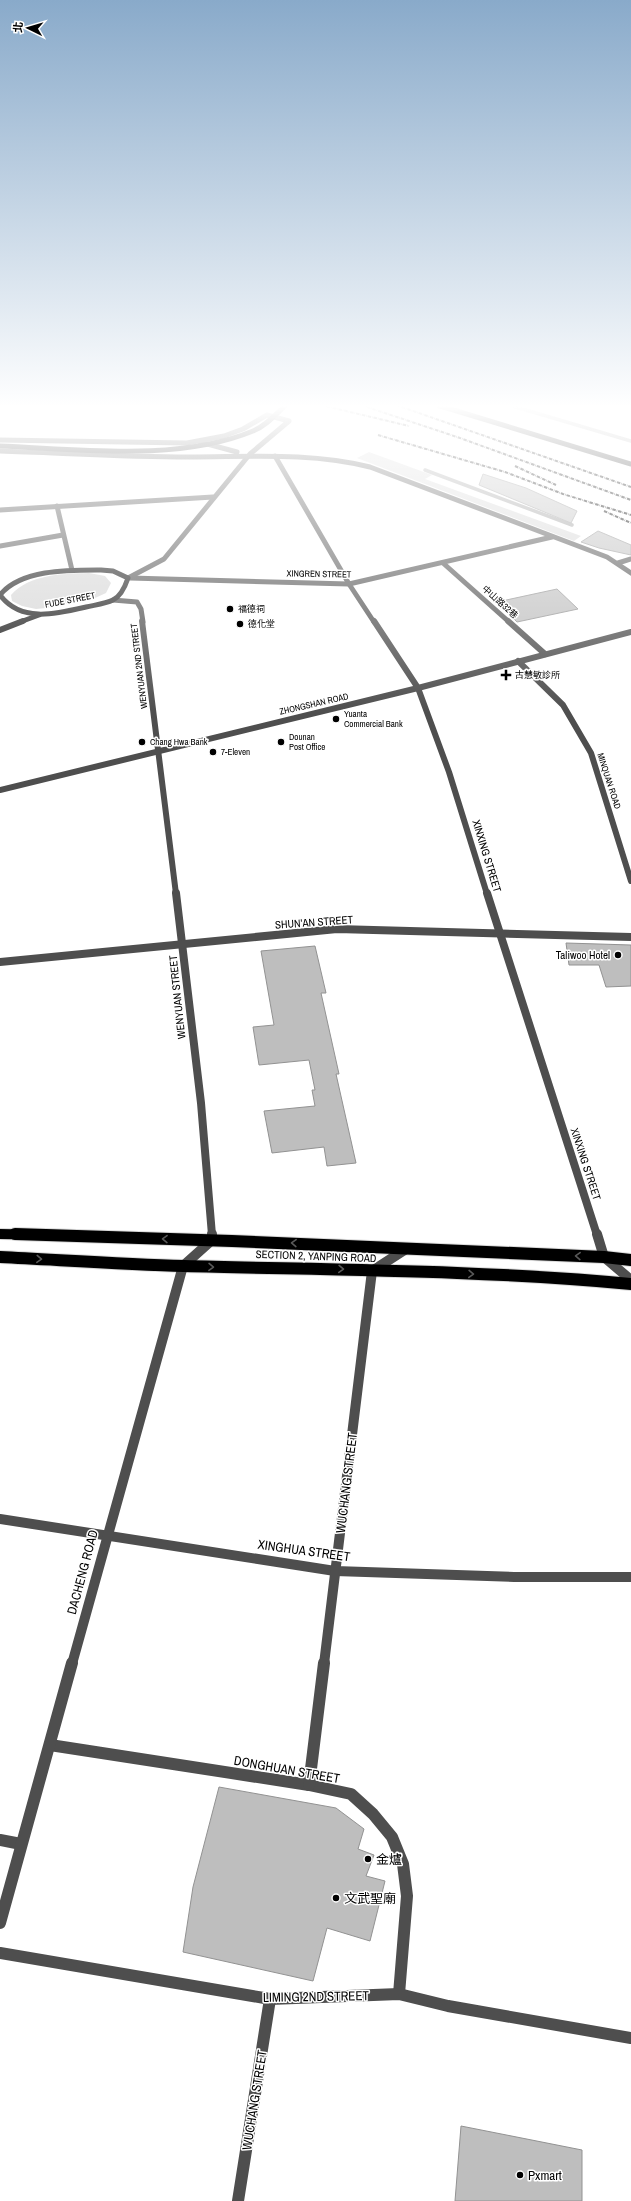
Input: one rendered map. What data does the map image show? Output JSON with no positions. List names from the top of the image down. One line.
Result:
{"streets":{"main road":["FUDE STREET","SECTION 2, YANPING ROAD"],"street":["XINGREN STREET","中山路32巷","WENYUAN 2ND STREET","ZHONGSHAN ROAD","MINQUAN ROAD","XINXING STREET","SHUN’AN STREET","WENYUAN STREET","WUCHANG STREET","XINGHUA STREET","DACHENG ROAD","DONGHUAN STREET","LIMING 2ND STREET"]},"crossings":[["XINGREN STREET","FUDE STREET"],["XINGREN STREET","中山路32巷"],["XINGREN STREET","XINXING STREET"],["FUDE STREET","WENYUAN 2ND STREET"],["中山路32巷","ZHONGSHAN ROAD"],["WENYUAN 2ND STREET","ZHONGSHAN ROAD"],["WENYUAN 2ND STREET","WENYUAN STREET"],["ZHONGSHAN ROAD","MINQUAN ROAD"],["ZHONGSHAN ROAD","XINXING STREET"],["ZHONGSHAN ROAD","WENYUAN STREET"],["XINXING STREET","SHUN’AN STREET"],["XINXING STREET","SECTION 2, YANPING ROAD"],["SHUN’AN STREET","WENYUAN STREET"],["WENYUAN STREET","SECTION 2, YANPING ROAD"],["SECTION 2, YANPING ROAD","WUCHANG STREET"],["SECTION 2, YANPING ROAD","DACHENG ROAD"],["WUCHANG STREET","XINGHUA STREET"],["WUCHANG STREET","DONGHUAN STREET"],["WUCHANG STREET","LIMING 2ND STREET"],["XINGHUA STREET","DACHENG ROAD"],["DACHENG ROAD","DONGHUAN STREET"],["DONGHUAN STREET","LIMING 2ND STREET"]],"places":{"other":["福德祠","德化堂","Yuanta Commercial Bank","Chang Hwa Bank","Dounan Post Office","7-Eleven","Taliwoo Hotel","金爐","文武聖廟","Pxmart"],"health":["古慧敏診所"]},"north":"left"}
